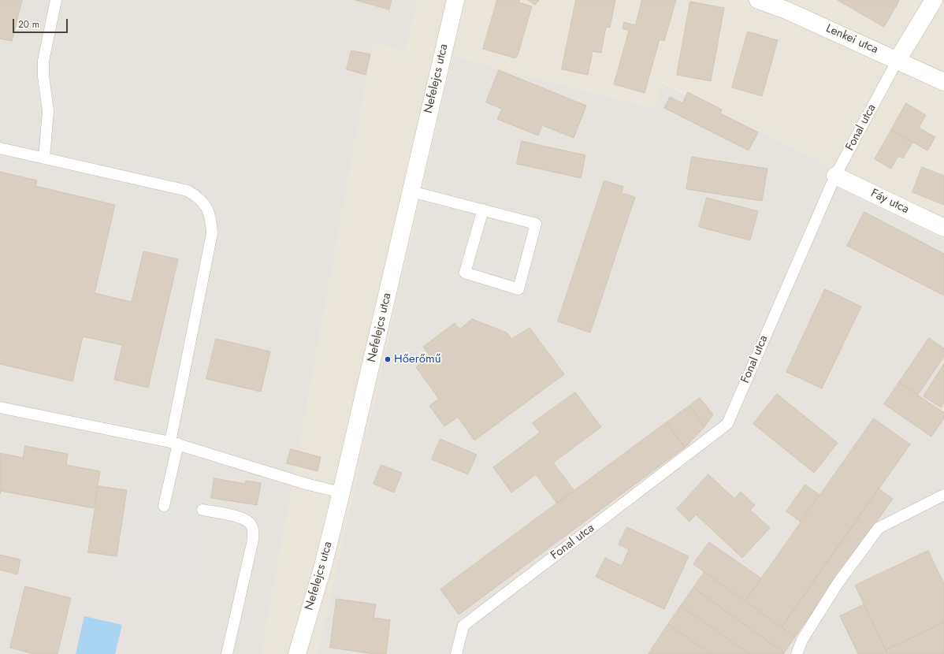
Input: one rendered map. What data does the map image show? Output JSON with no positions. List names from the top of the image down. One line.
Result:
{"streets":{"street":["Lenkei utca","Nefelejcs utca","Fonal utca","Fáy utca"]},"crossings":[["Lenkei utca","Fonal utca"],["Fonal utca","Fáy utca"]],"places":["Hőerőmű"],"scale_bar":"20 m"}
